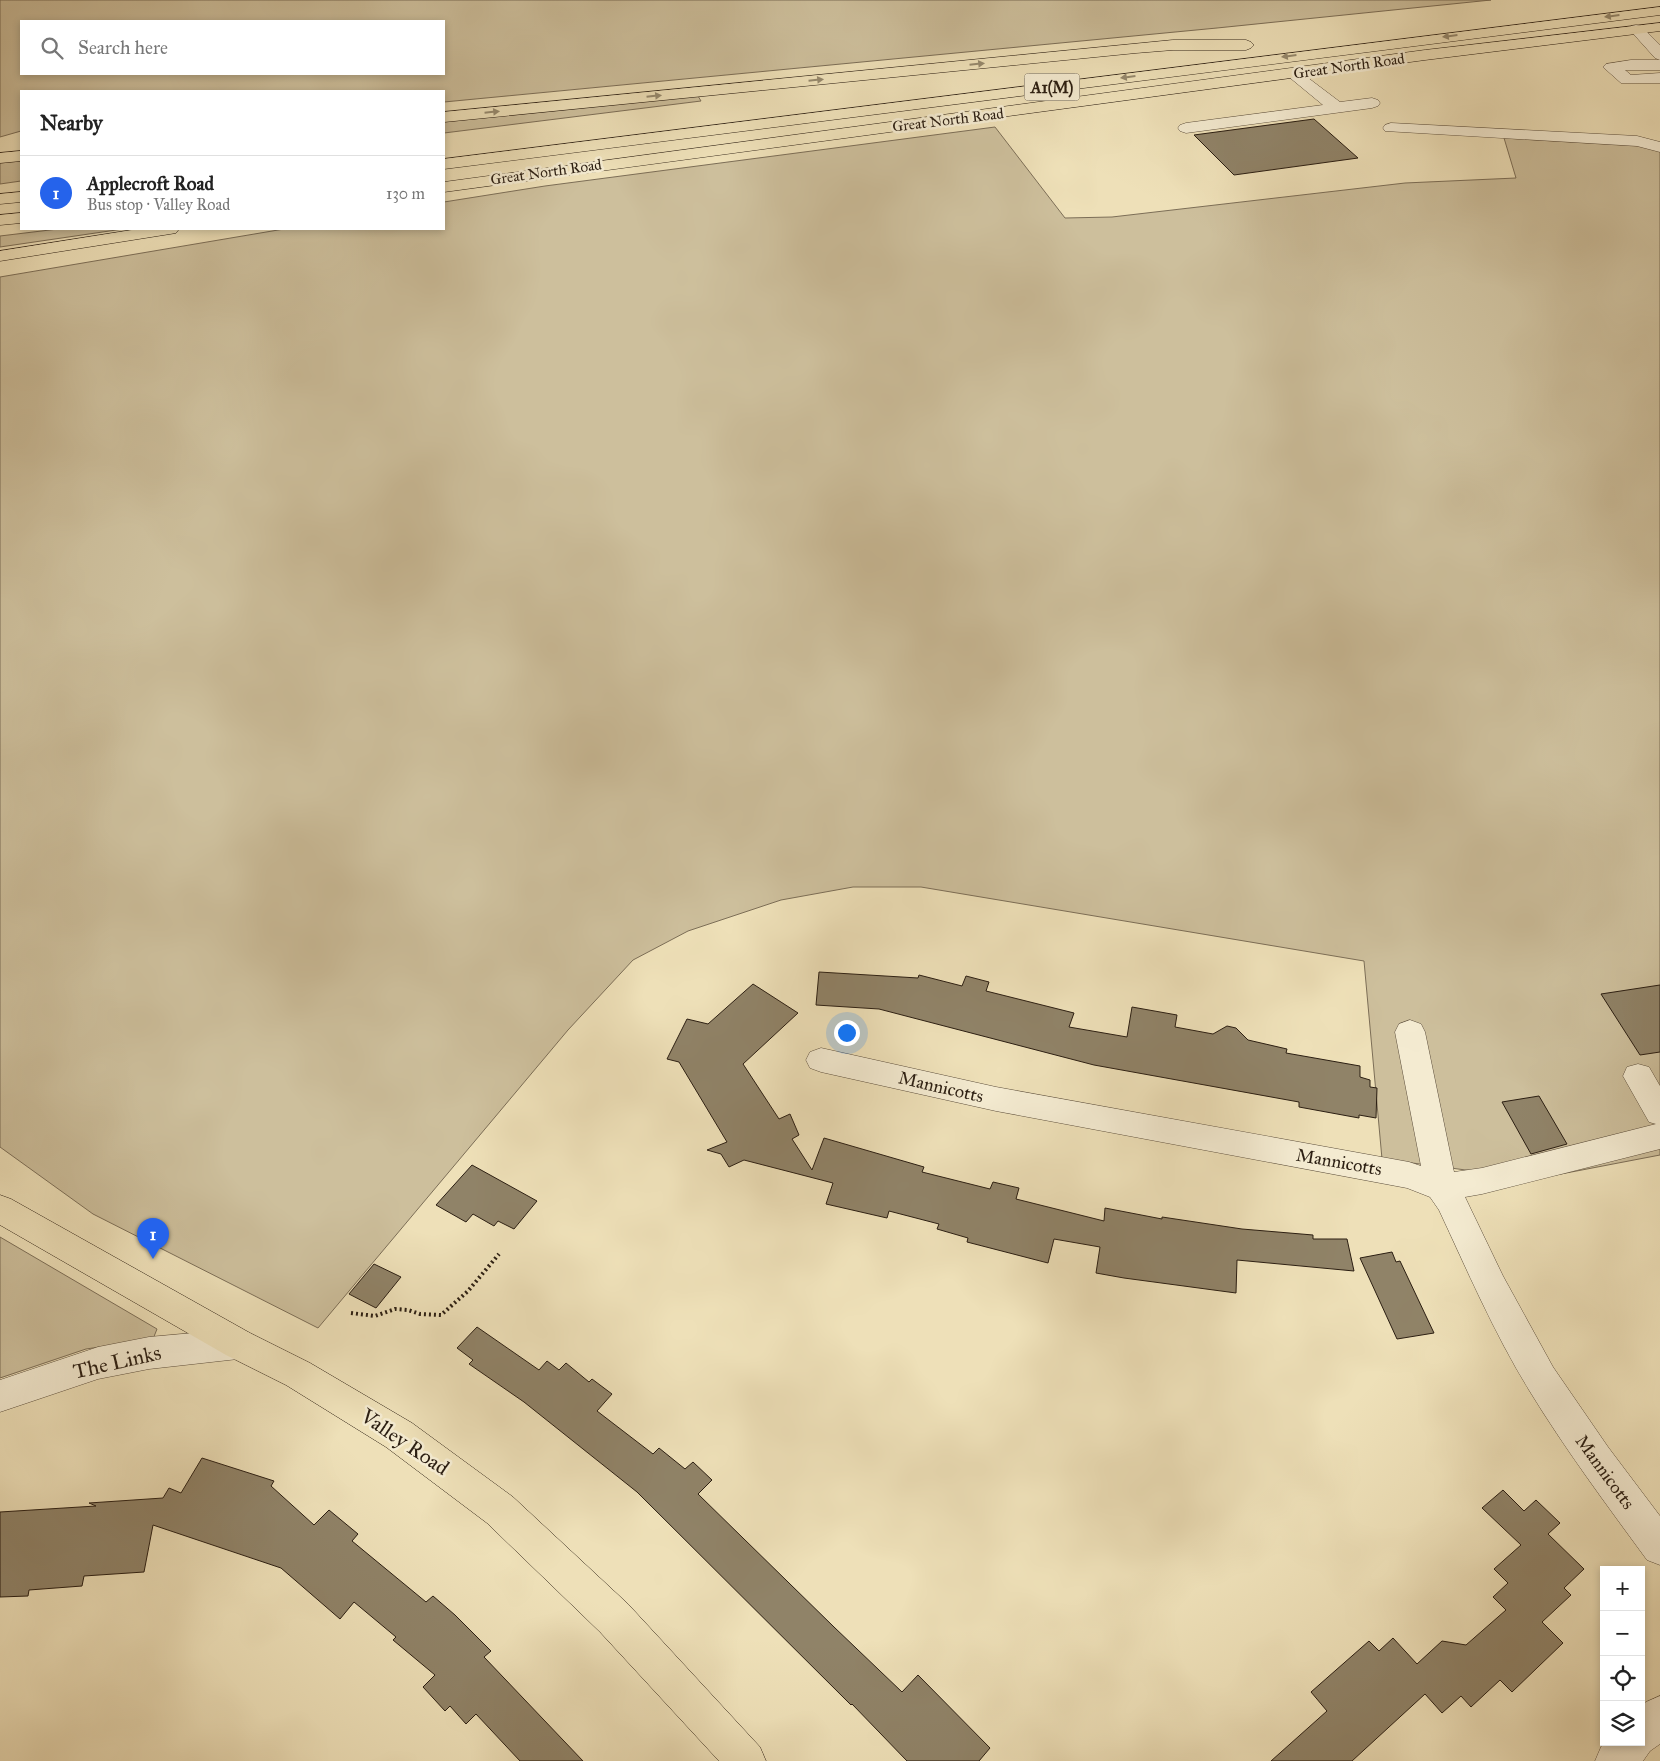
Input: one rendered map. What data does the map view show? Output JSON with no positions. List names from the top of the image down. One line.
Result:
{"streets":{"main road":["Great North Road","A1(M)","Valley Road"],"street":["Mannicotts","The Links"]},"crossings":[["The Links","Valley Road"]],"page":{"search":"Search here","heading":"Nearby","list":[{"mark":"1","name":"Applecroft Road","note":"Bus stop · Valley Road","value":"130 m"}],"pins":"1","map_buttons":["+","−"]}}
